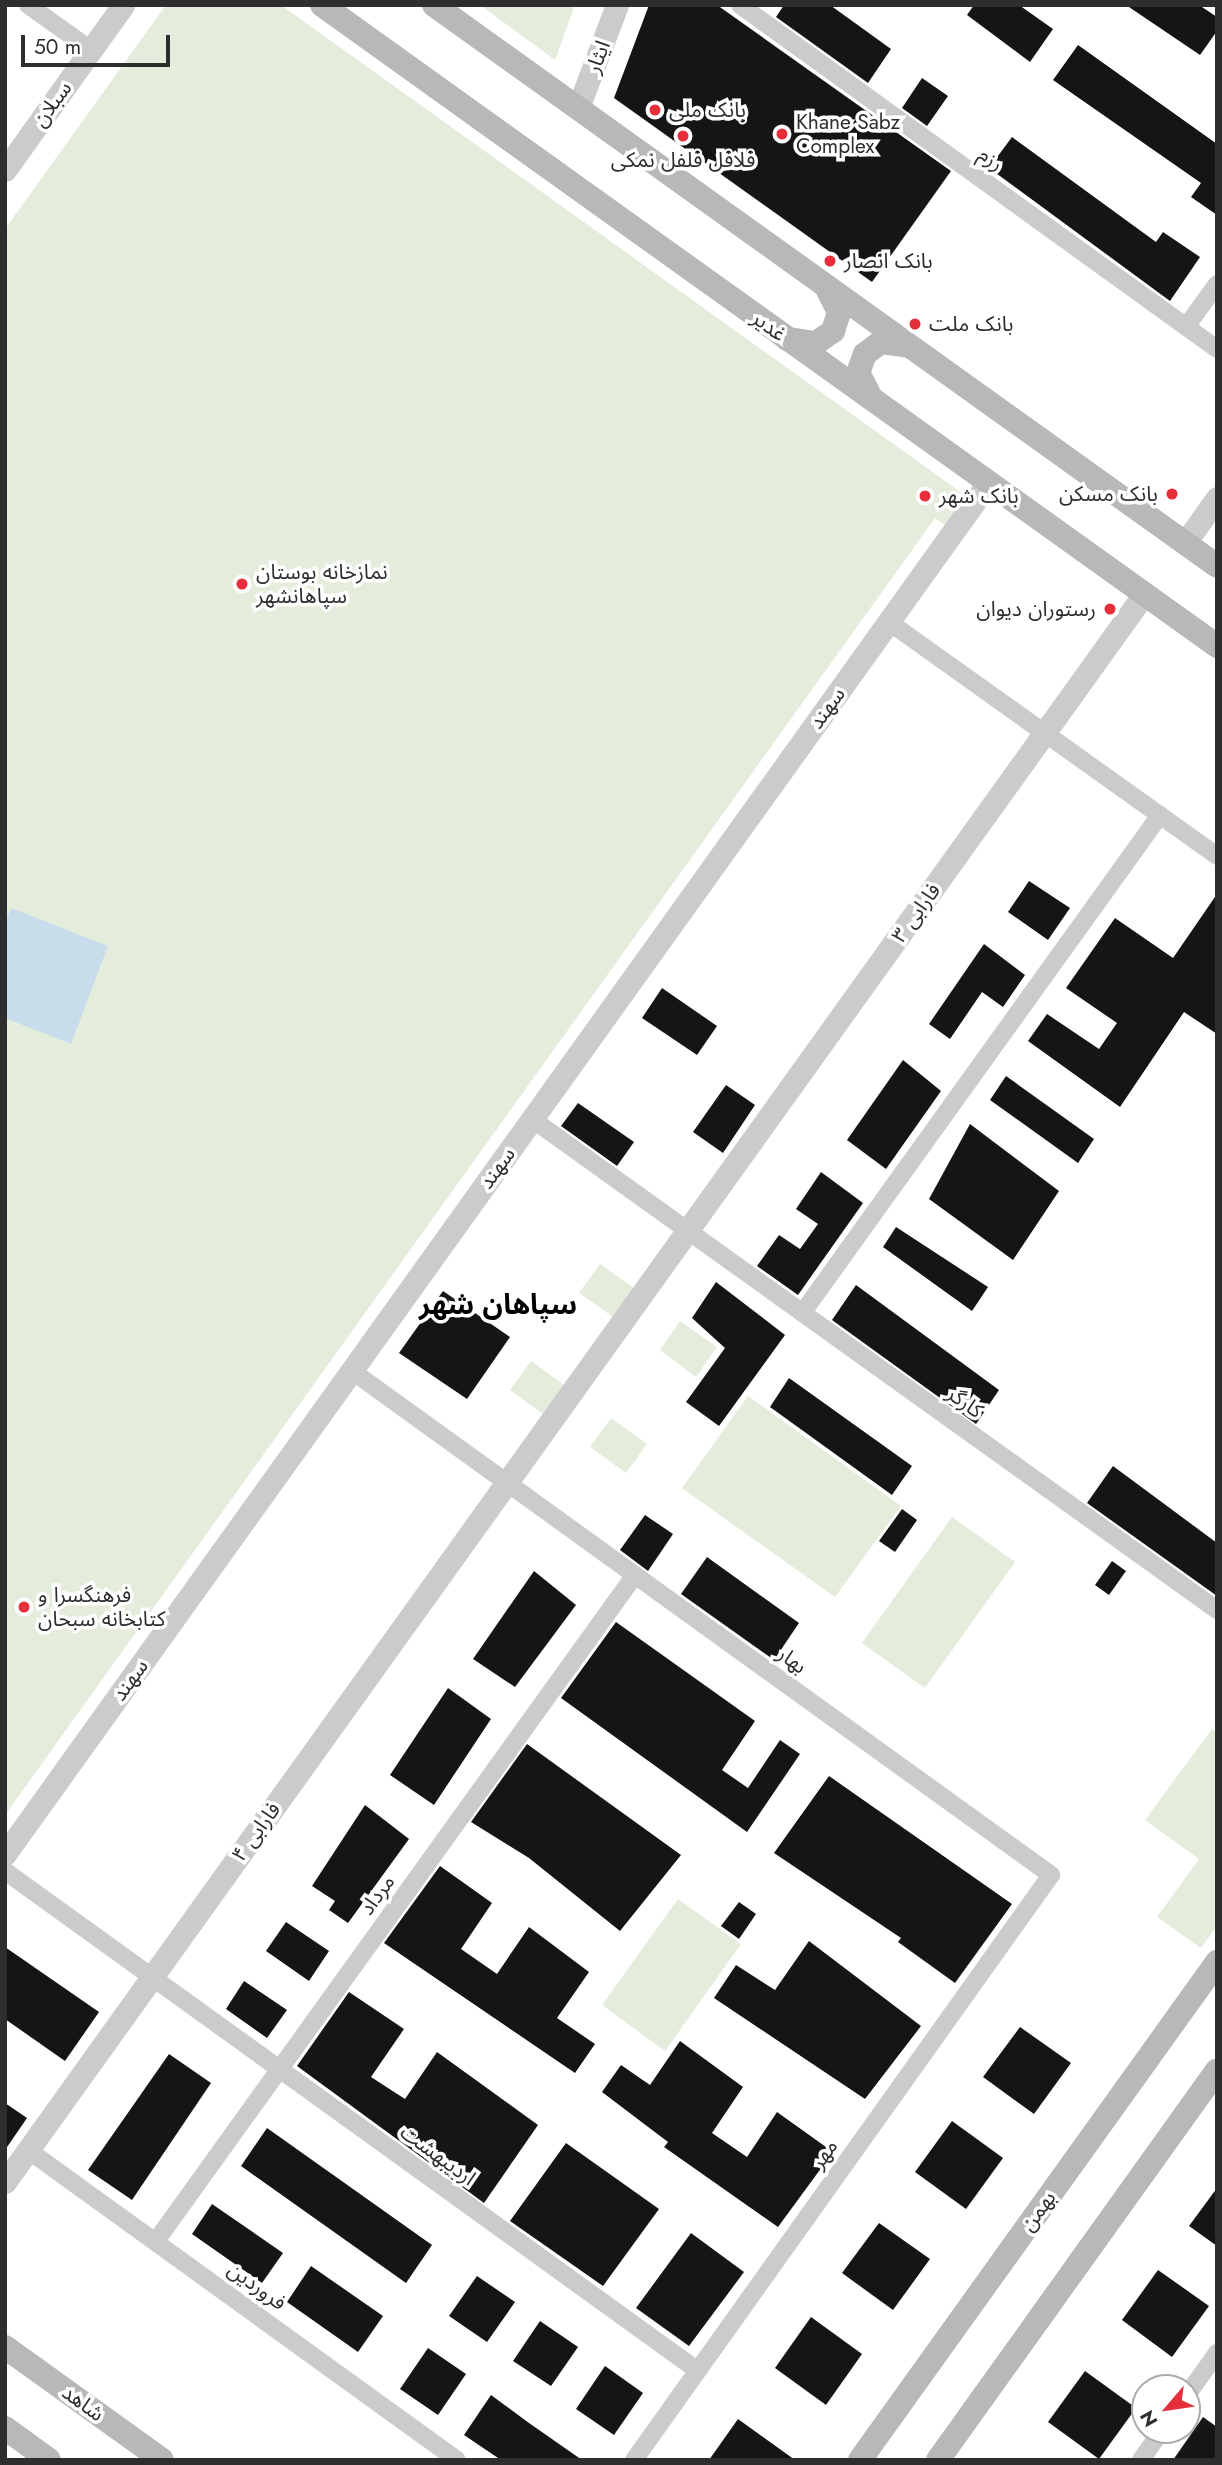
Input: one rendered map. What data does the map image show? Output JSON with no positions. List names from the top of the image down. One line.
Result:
{"streets":{"main road":["غدیر","بهمن","شاهد"],"street":["ایثار","سبلان","رزم","سهند","فارابی ۳","کارگر","بهار","فارابی ۴","مرداد","مهر","اردیبهشت","فروردین"]},"crossings":[["غدیر","سهند"],["غدیر","فارابی ۳"],["سهند","کارگر"],["سهند","بهار"],["فارابی ۳","کارگر"],["فارابی ۳","بهار"],["فارابی ۳","فارابی ۴"],["بهار","فارابی ۴"],["بهار","مرداد"],["بهار","مهر"],["فارابی ۴","اردیبهشت"],["فارابی ۴","فروردین"],["مرداد","اردیبهشت"],["مرداد","فروردین"],["مهر","اردیبهشت"]],"districts":["سپاهان شهر"],"places":["بانک ملی","Khane Sabz Complex","فلافل فلفل نمکی","بانک انصار","بانک ملت","بانک مسکن","بانک شهر","نمازخانه بوستان سپاهانشهر","رستوران دیوان","فرهنگسرا و کتابخانه سبحان"],"scale_bar":"50 m","north":"bottom left"}
